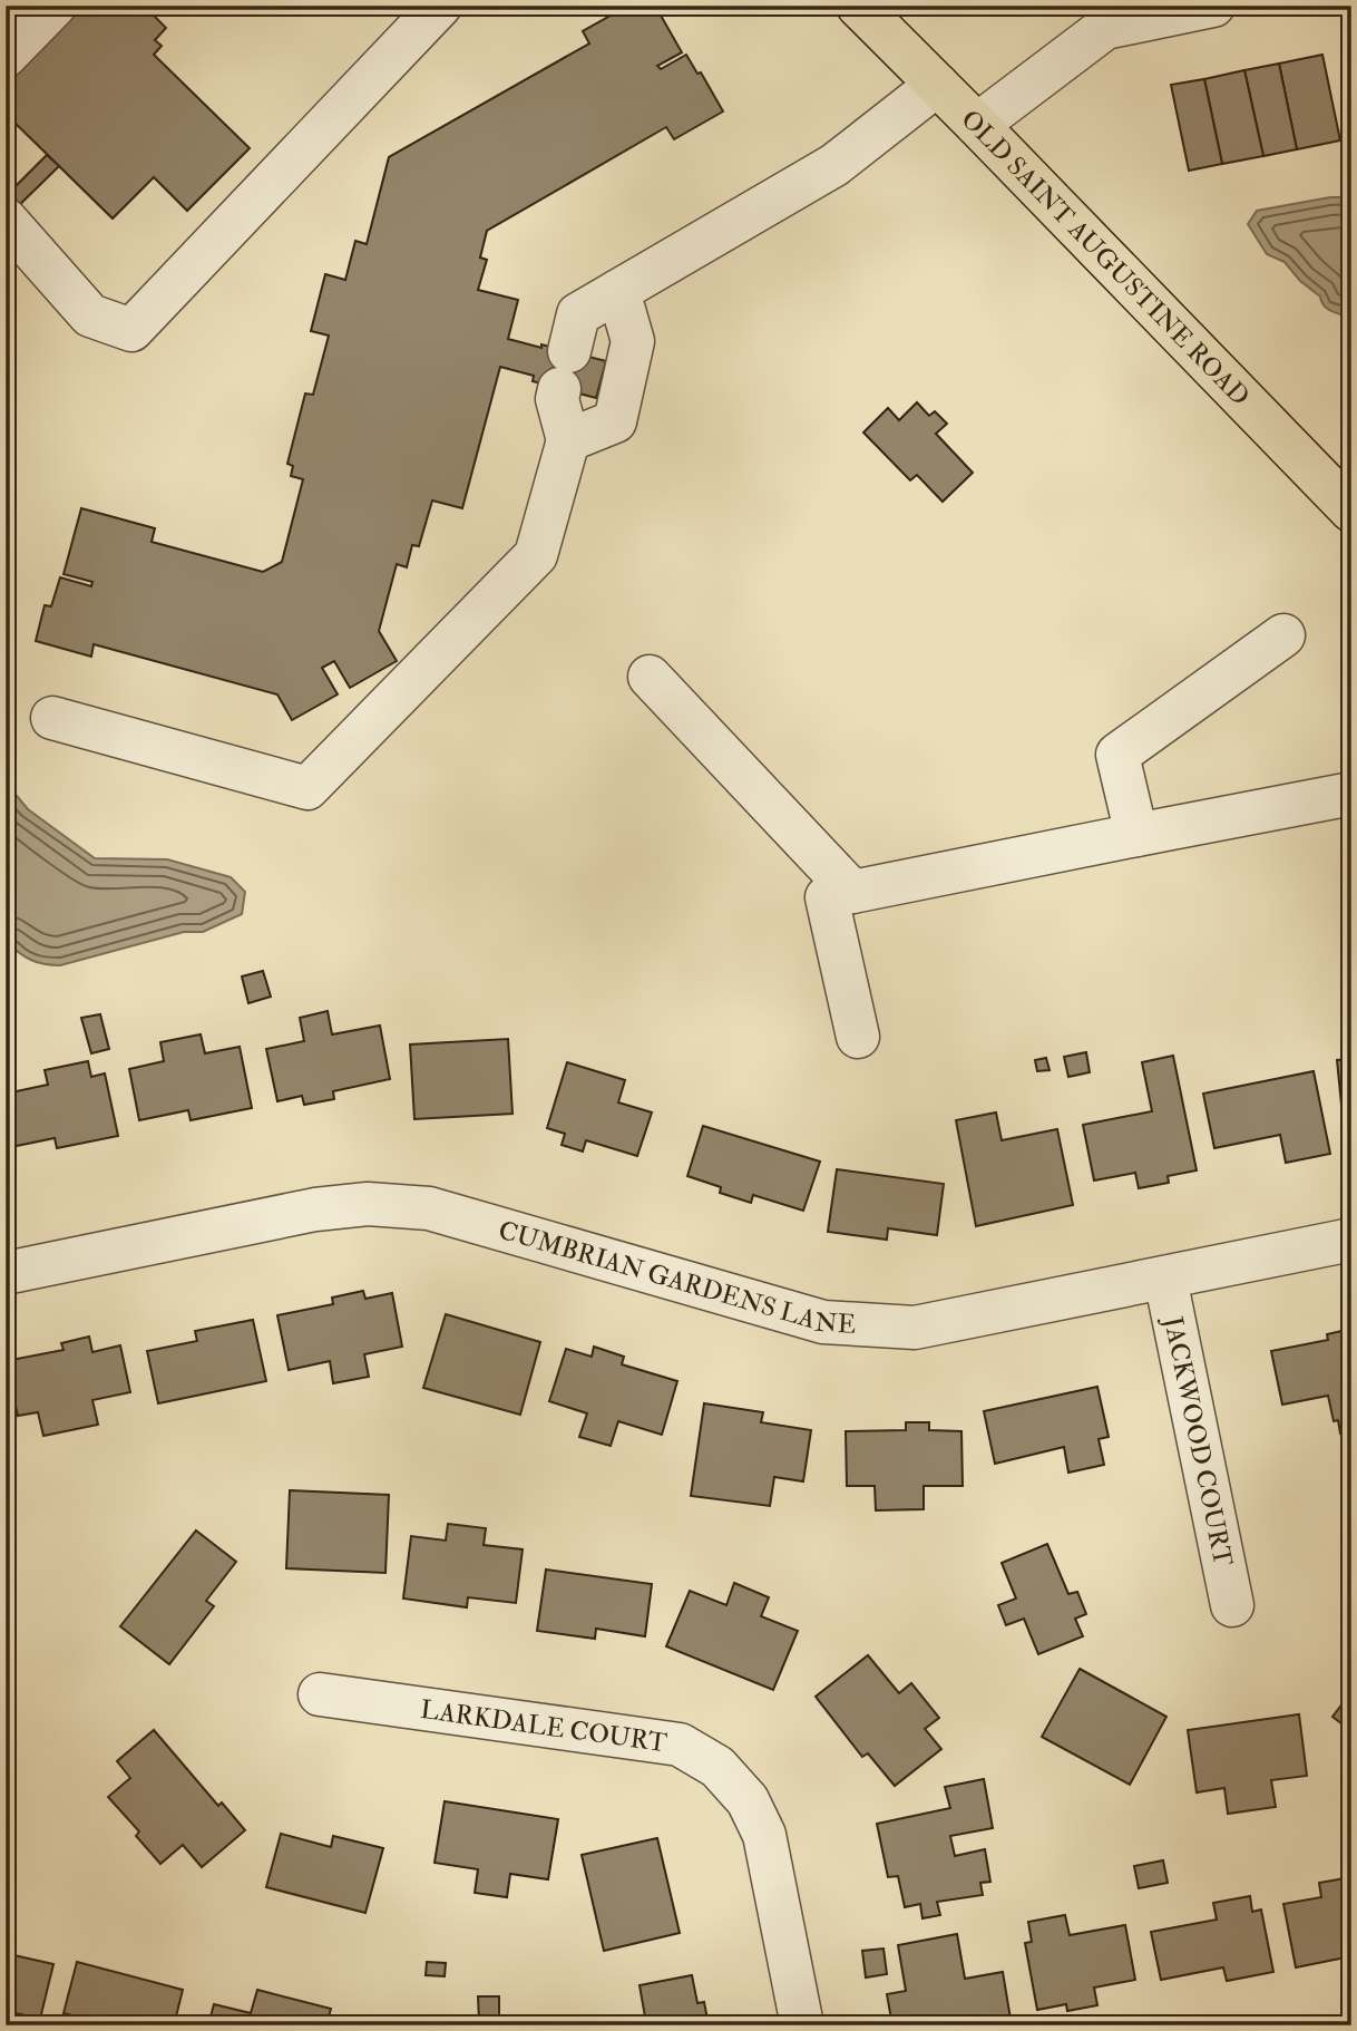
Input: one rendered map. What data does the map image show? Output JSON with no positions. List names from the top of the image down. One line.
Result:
{"streets":{"main road":["OLD SAINT AUGUSTINE ROAD"],"street":["CUMBRIAN GARDENS LANE","JACKWOOD COURT","LARKDALE COURT"]},"crossings":[["CUMBRIAN GARDENS LANE","JACKWOOD COURT"]]}
